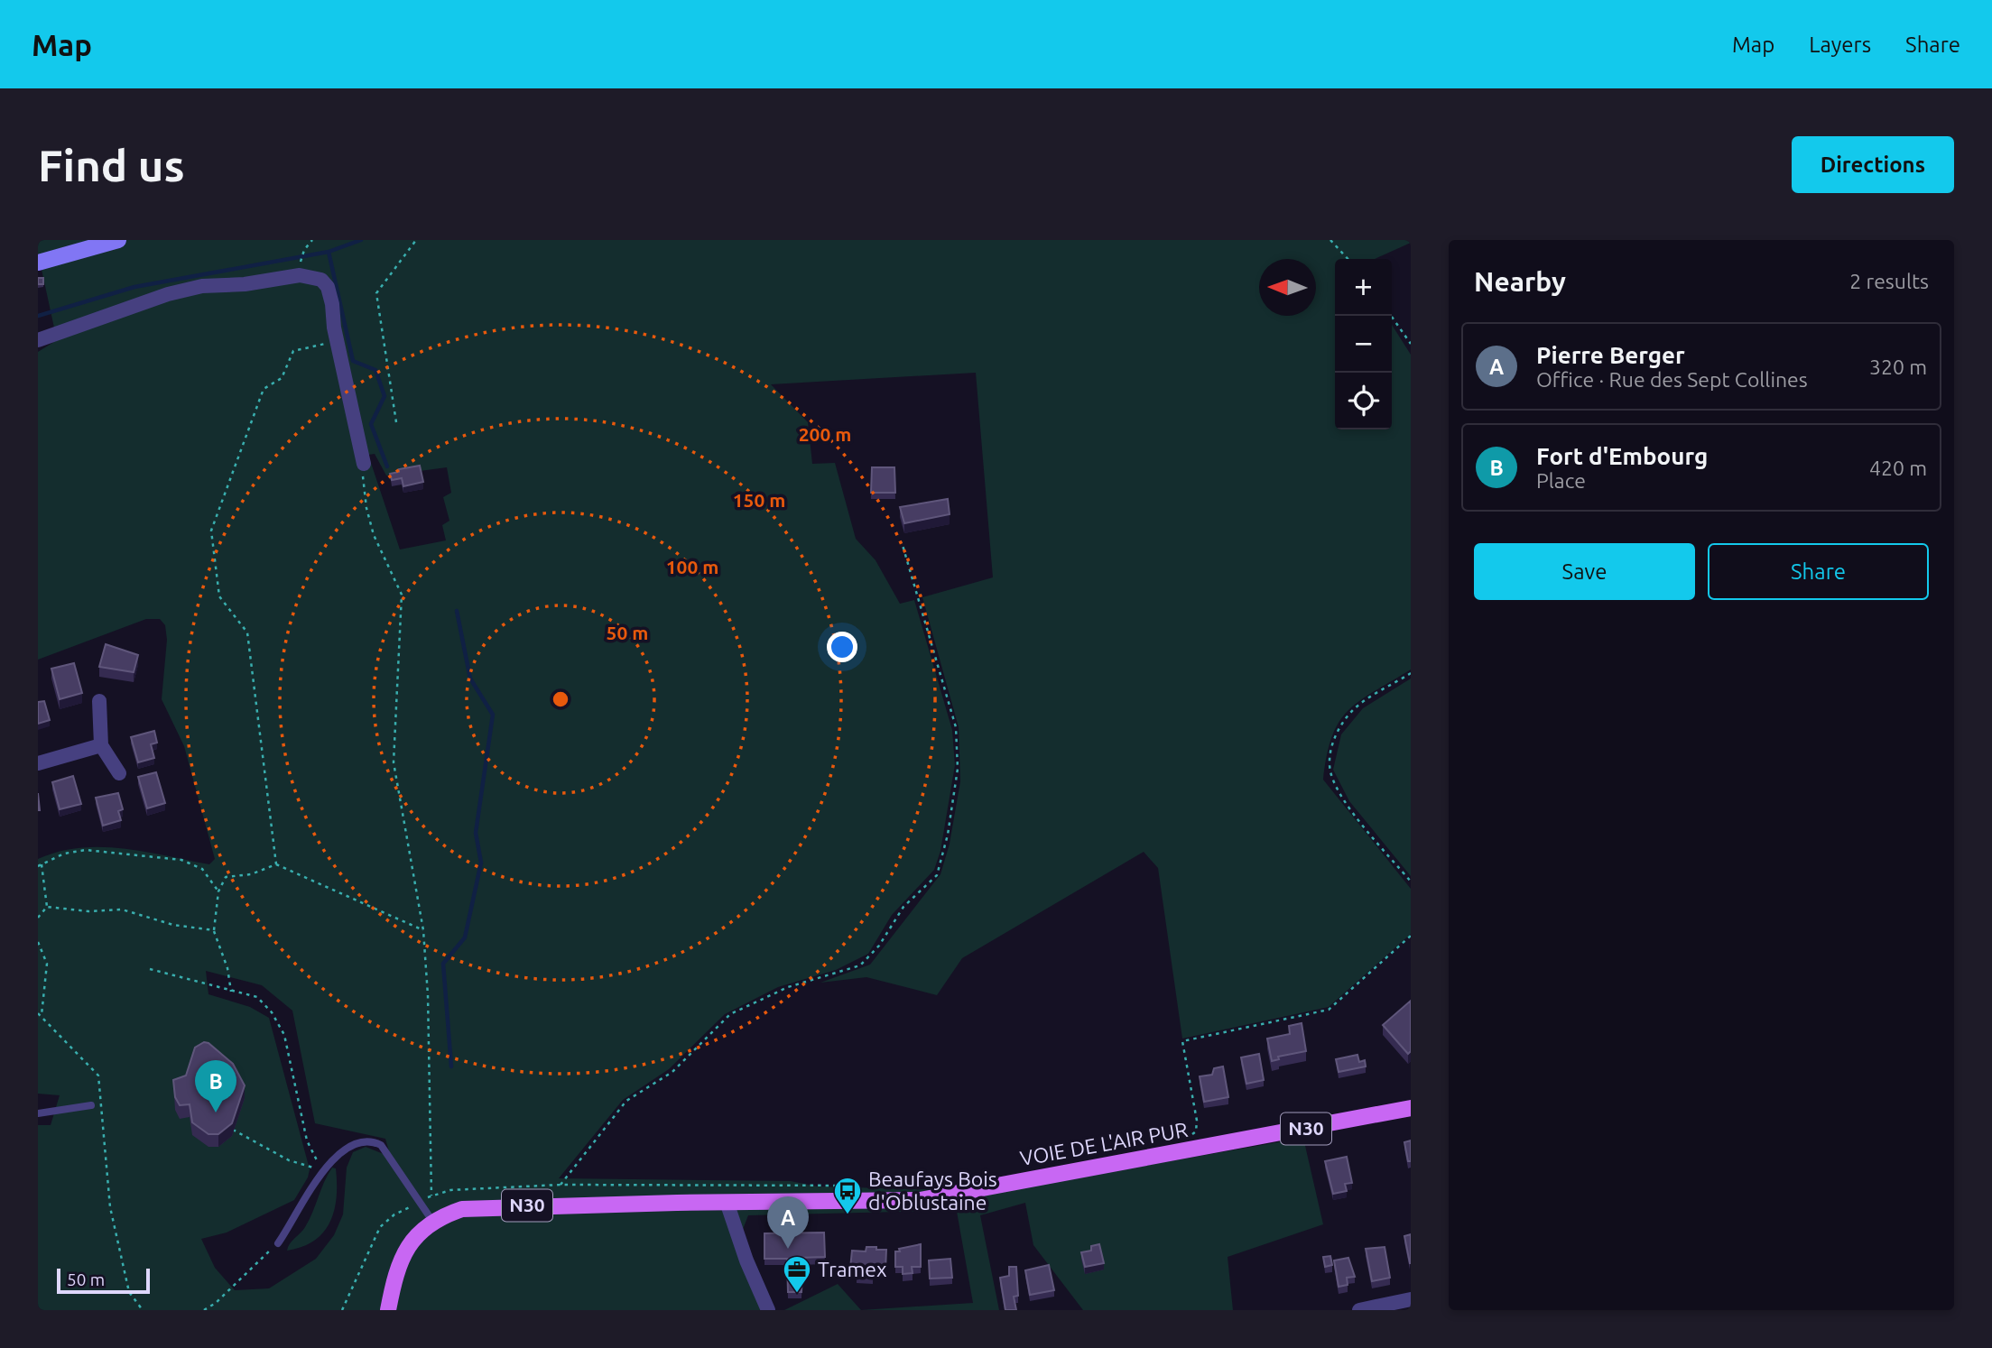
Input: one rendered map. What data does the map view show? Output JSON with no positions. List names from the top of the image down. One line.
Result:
{"streets":{"main road":["N30","VOIE DE L'AIR PUR"]},"crossings":[["N30","VOIE DE L'AIR PUR"]],"places":{"bus stop":["Beaufays Bois d'Oblustaine"],"office":["Tramex"]},"scale_bar":"50 m","north":"left","page":{"header":"Map","nav":["Map","Layers","Share"],"buttons":["Directions",["Save","Share"]],"title":"Find us","heading":["Nearby","2 results"],"map_buttons":["+","−"],"list":[{"mark":"A","name":"Pierre Berger","note":"Office · Rue des Sept Collines","value":"320 m"},{"mark":"B","name":"Fort d'Embourg","note":"Place","value":"420 m"}],"pins":["B","A"],"scale":"50 m"},"rings":["200 m","150 m","100 m","50 m"]}
